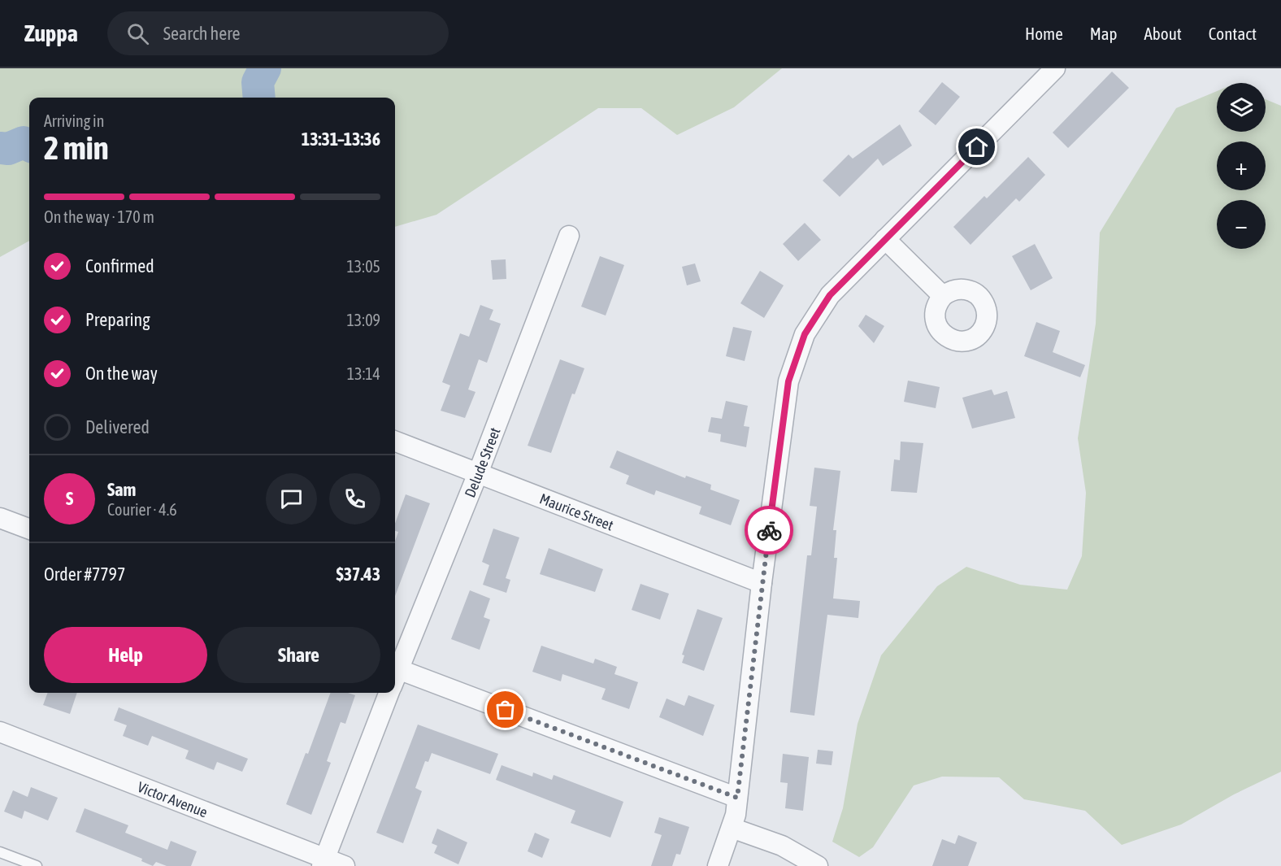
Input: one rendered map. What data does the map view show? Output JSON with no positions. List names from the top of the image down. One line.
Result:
{"streets":{"street":["Delude Street","Maurice Street","Victor Avenue"]},"crossings":[["Delude Street","Maurice Street"],["Delude Street","Victor Avenue"]],"page":{"header":"Zuppa","search":"Search here","nav":["Home","Map","About","Contact"],"map_buttons":["+","−"],"heading":["2 min","Arriving in","13:31–13:36"],"panel":["Sam","Courier · 4.6","Order #7797","$37.43"],"bar":"On the way · 170 m","list":[["Confirmed","13:05"],["Preparing","13:09"],["On the way","13:14"],"Delivered"],"round":"S","buttons":["Help","Share"]}}
